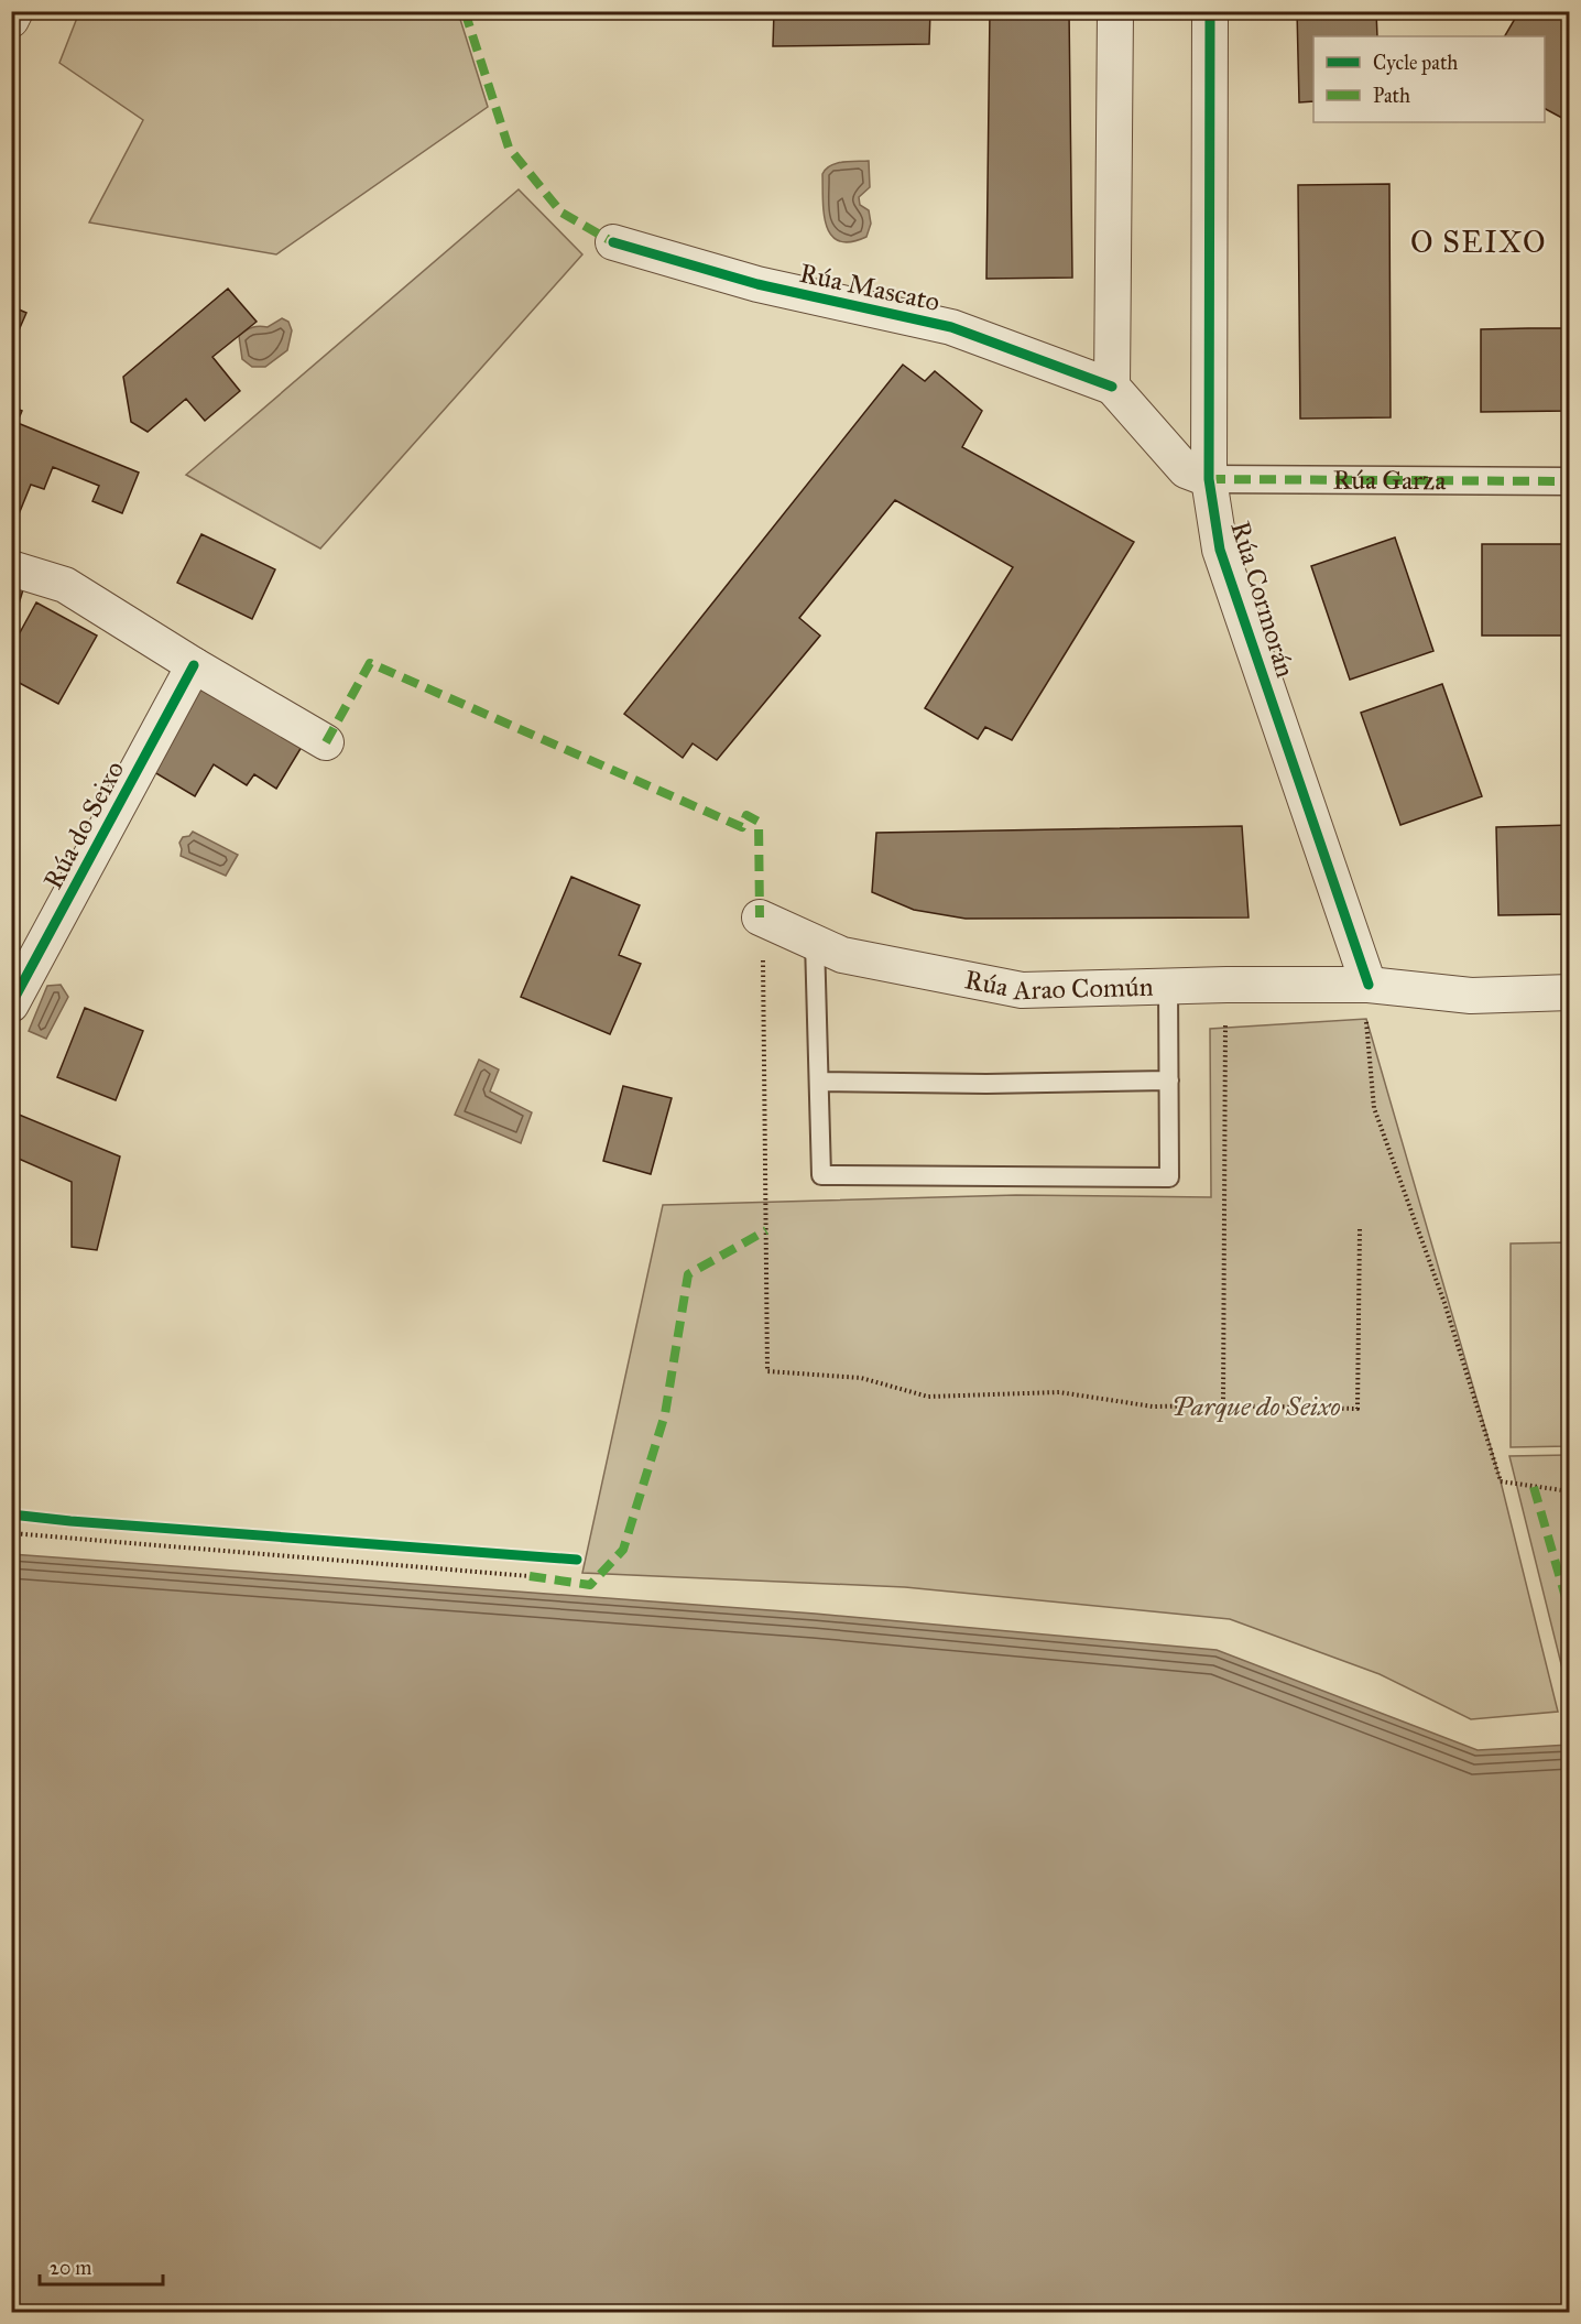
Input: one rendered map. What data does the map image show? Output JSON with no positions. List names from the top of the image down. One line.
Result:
{"streets":{"street":["Rúa Mascato","Rúa Garza","Rúa Cormorán","Rúa do Seixo","Rúa Arao Común"]},"crossings":[["Rúa Garza","Rúa Cormorán"],["Rúa Cormorán","Rúa Arao Común"]],"districts":["O SEIXO"],"parks":["Parque do Seixo"],"legend":["Cycle path","Path"],"scale_bar":"20 m"}
